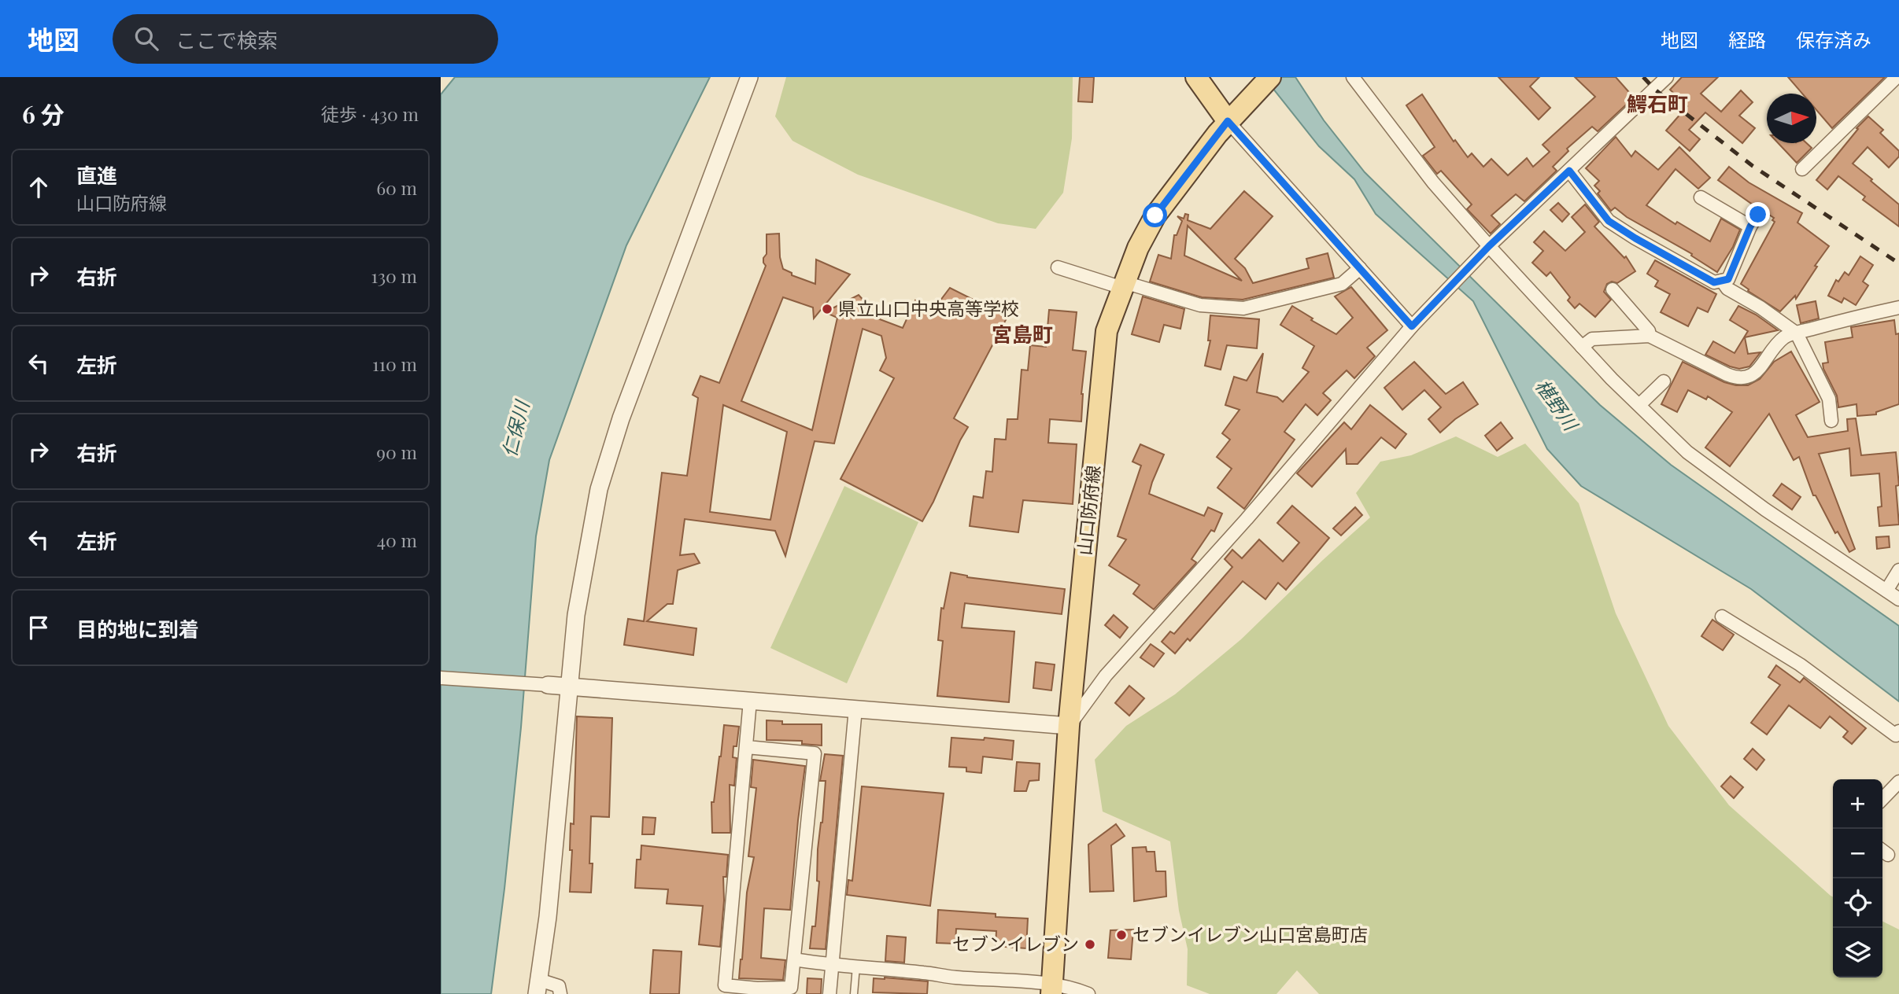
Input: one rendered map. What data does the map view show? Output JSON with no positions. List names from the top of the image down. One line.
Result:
{"streets":{"main road":["山口防府線"]},"districts":["鰐石町","宮島町"],"water":["椹野川","仁保川"],"places":["県立山口中央高等学校","セブンイレブン山口宮島町店","セブンイレブン"],"north":"right","page":{"header":"地図","search":"ここで検索","nav":["地図","経路","保存済み"],"heading":["6 分","徒歩 · 430 m"],"list":[["直進","山口防府線","60 m"],["右折","130 m"],["左折","110 m"],["右折","90 m"],["左折","40 m"],"目的地に到着"],"map_buttons":["+","−"]}}
